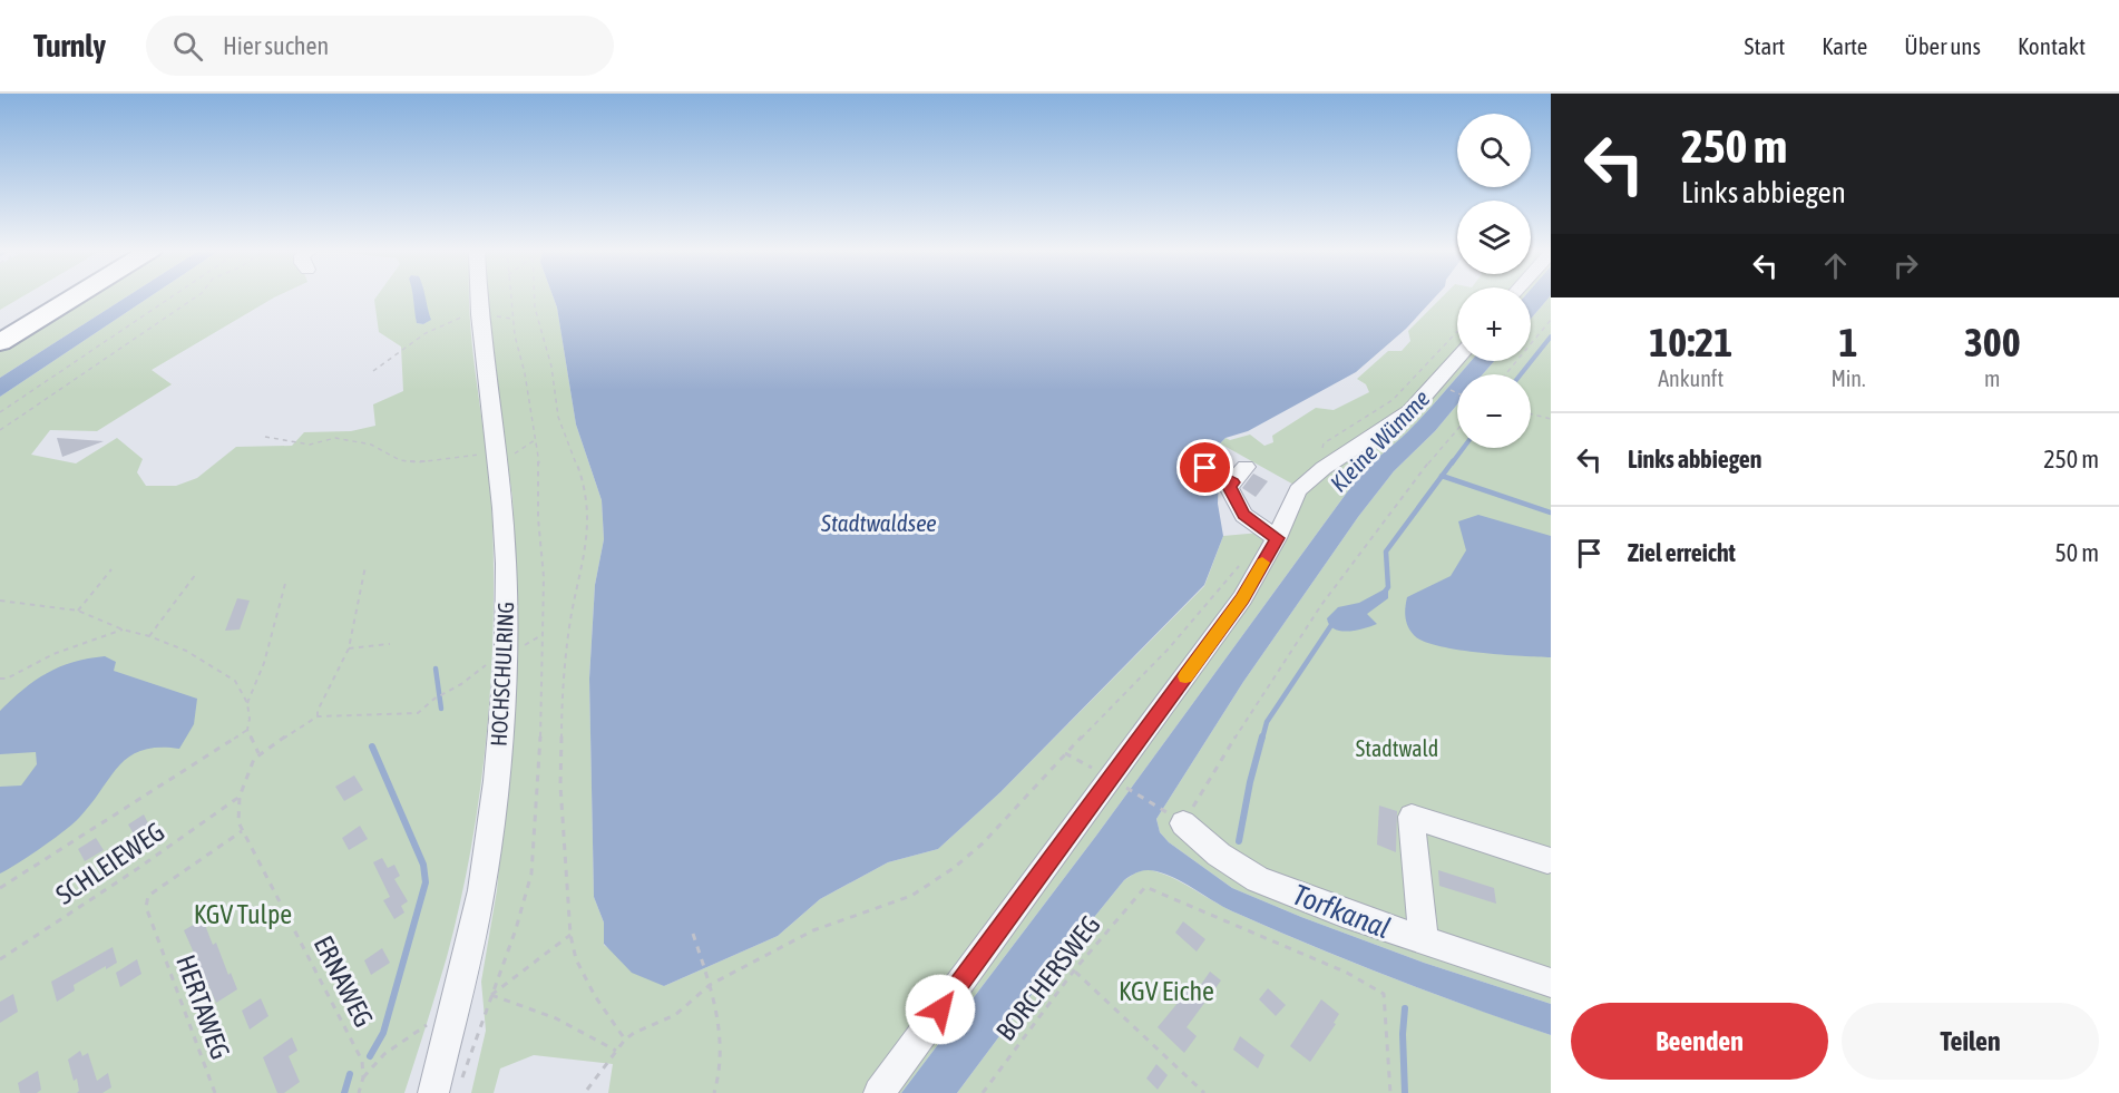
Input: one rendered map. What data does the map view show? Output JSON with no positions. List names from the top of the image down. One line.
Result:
{"streets":{"street":["HOCHSCHULRING"],"path":["SCHLEIEWEG","BORCHERSWEG","ERNAWEG","HERTAWEG"]},"crossings":[["SCHLEIEWEG","ERNAWEG"],["ERNAWEG","HERTAWEG"]],"water":["Kleine Wümme","Stadtwaldsee","Torfkanal"],"parks":["Stadtwald","KGV Tulpe","KGV Eiche"],"page":{"header":"Turnly","search":"Hier suchen","nav":["Start","Karte","Über uns","Kontakt"],"turn":["250 m","Links abbiegen"],"map_buttons":["+","−"],"eta":["10:21","Ankunft","1","Min.","300","m"],"list":[{"name":"Links abbiegen","value":"250 m"},{"name":"Ziel erreicht","value":"50 m"}],"buttons":["Beenden","Teilen"]}}
